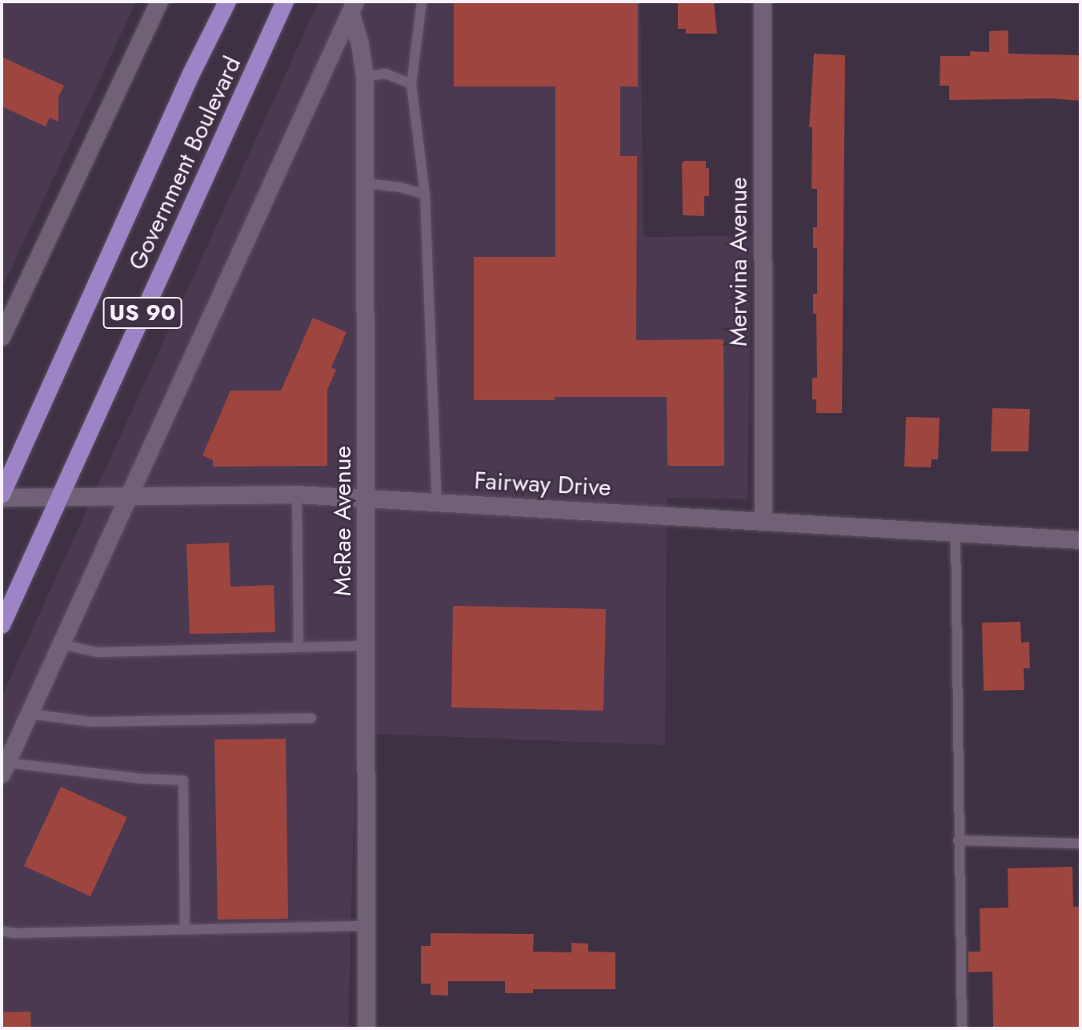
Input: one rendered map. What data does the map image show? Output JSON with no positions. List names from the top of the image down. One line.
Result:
{"streets":{"main road":["Government Boulevard","US 90"],"street":["Merwina Avenue","Fairway Drive","McRae Avenue"]},"crossings":[["Government Boulevard","Fairway Drive"],["Merwina Avenue","Fairway Drive"],["Fairway Drive","McRae Avenue"]]}
